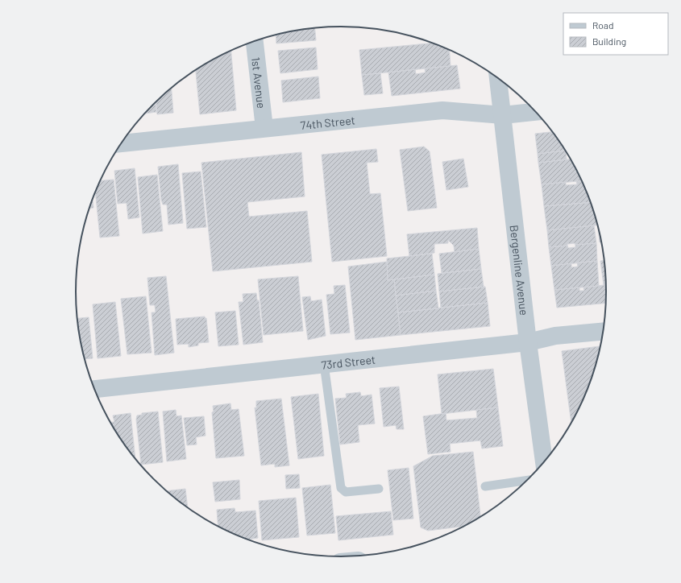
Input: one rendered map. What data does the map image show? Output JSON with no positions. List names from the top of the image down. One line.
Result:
{"streets":{"street":["1st Avenue","74th Street","Bergenline Avenue","73rd Street"]},"crossings":[["1st Avenue","74th Street"],["74th Street","Bergenline Avenue"],["Bergenline Avenue","73rd Street"]],"legend":["Road","Building"]}
